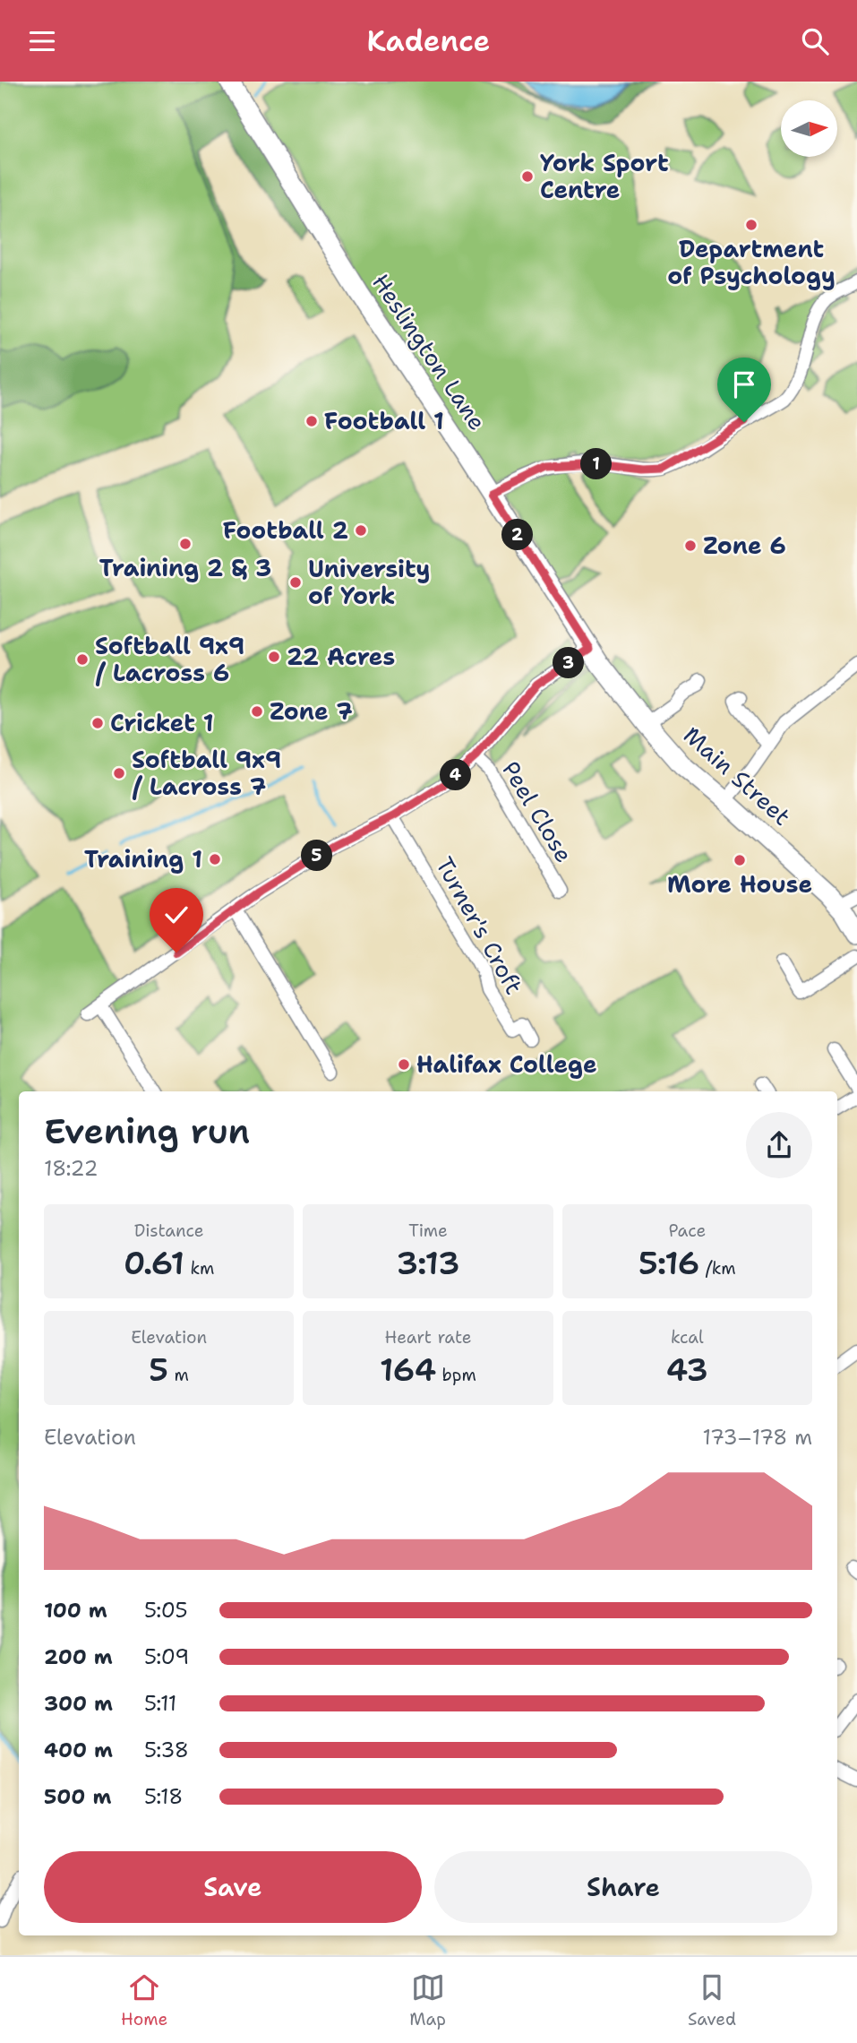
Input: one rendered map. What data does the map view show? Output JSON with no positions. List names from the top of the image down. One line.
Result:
{"streets":{"street":["Heslington Lane","Main Street","Peel Close","Turner's Croft"]},"crossings":[["Heslington Lane","Main Street"]],"places":["York Sport Centre","Department of Psychology","Football 1","Football 2","Training 2 & 3","Zone 6","University of York","22 Acres","Softball 9x9 / Lacross 6","Zone 7","Cricket 1","Softball 9x9 / Lacross 7","Training 1","More House","Halifax College"],"north":"right","page":{"header":"Kadence","pins":["1","2","3","4","5"],"heading":["Evening run","18:22"],"stats":[["Distance","0.61 km"],["Time","3:13"],["Pace","5:16 /km"],["Elevation","5 m"],["Heart rate","164 bpm"],["kcal","43"]],"chart":["Elevation","173–178 m"],"list":[{"name":"100 m","note":"5:05"},{"name":"200 m","note":"5:09"},{"name":"300 m","note":"5:11"},{"name":"400 m","note":"5:38"},{"name":"500 m","note":"5:18"}],"buttons":["Save","Share"],"tabs":["Home","Map","Saved"]}}
